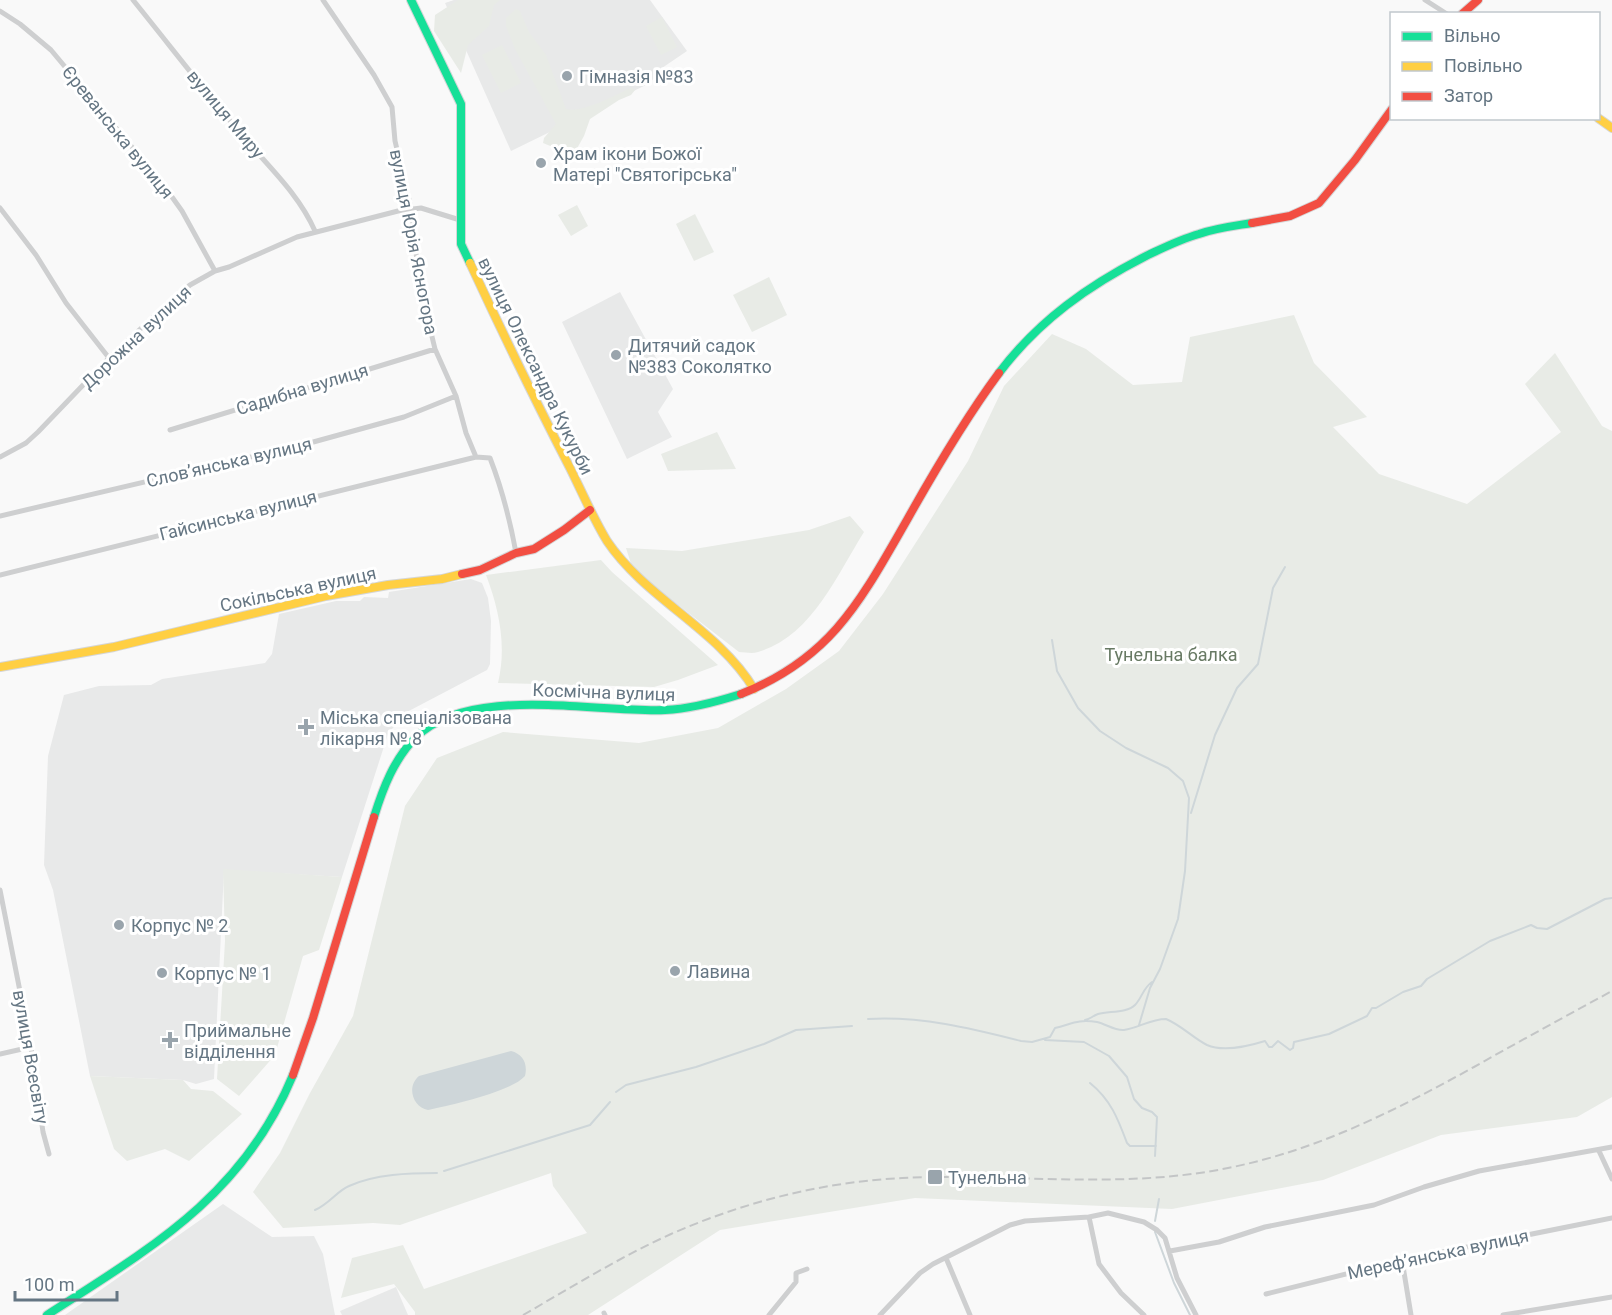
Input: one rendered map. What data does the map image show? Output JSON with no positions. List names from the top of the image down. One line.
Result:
{"streets":{"main road":["вулиця Олександра Кукурби","Сокільська вулиця","Космічна вулиця"],"street":["вулиця Миру","Єреванська вулиця","вулиця Юрія Ясногора","Дорожна вулиця","Садибна вулиця","Словʼянська вулиця","Гайсинська вулиця","вулиця Всесвіту","Мерефʼянська вулиця"]},"crossings":[["вулиця Миру","Дорожна вулиця"],["Єреванська вулиця","Дорожна вулиця"],["вулиця Юрія Ясногора","Дорожна вулиця"],["вулиця Юрія Ясногора","Садибна вулиця"],["вулиця Юрія Ясногора","Словʼянська вулиця"],["вулиця Юрія Ясногора","Гайсинська вулиця"],["вулиця Юрія Ясногора","Сокільська вулиця"],["Дорожна вулиця","вулиця Олександра Кукурби"],["вулиця Олександра Кукурби","Сокільська вулиця"],["вулиця Олександра Кукурби","Космічна вулиця"]],"parks":["Тунельна балка"],"places":{"other":["Гімназія №83","Храм ікони Божої Матері \"Святогірська\"","Дитячий садок №383 Соколятко","Корпус № 2","Лавина","Корпус № 1"],"health":["Міська спеціалізована лікарня № 8","Приймальне відділення"],"transit":["Тунельна"]},"legend":["Вільно","Повільно","Затор"],"scale_bar":"100 m"}
